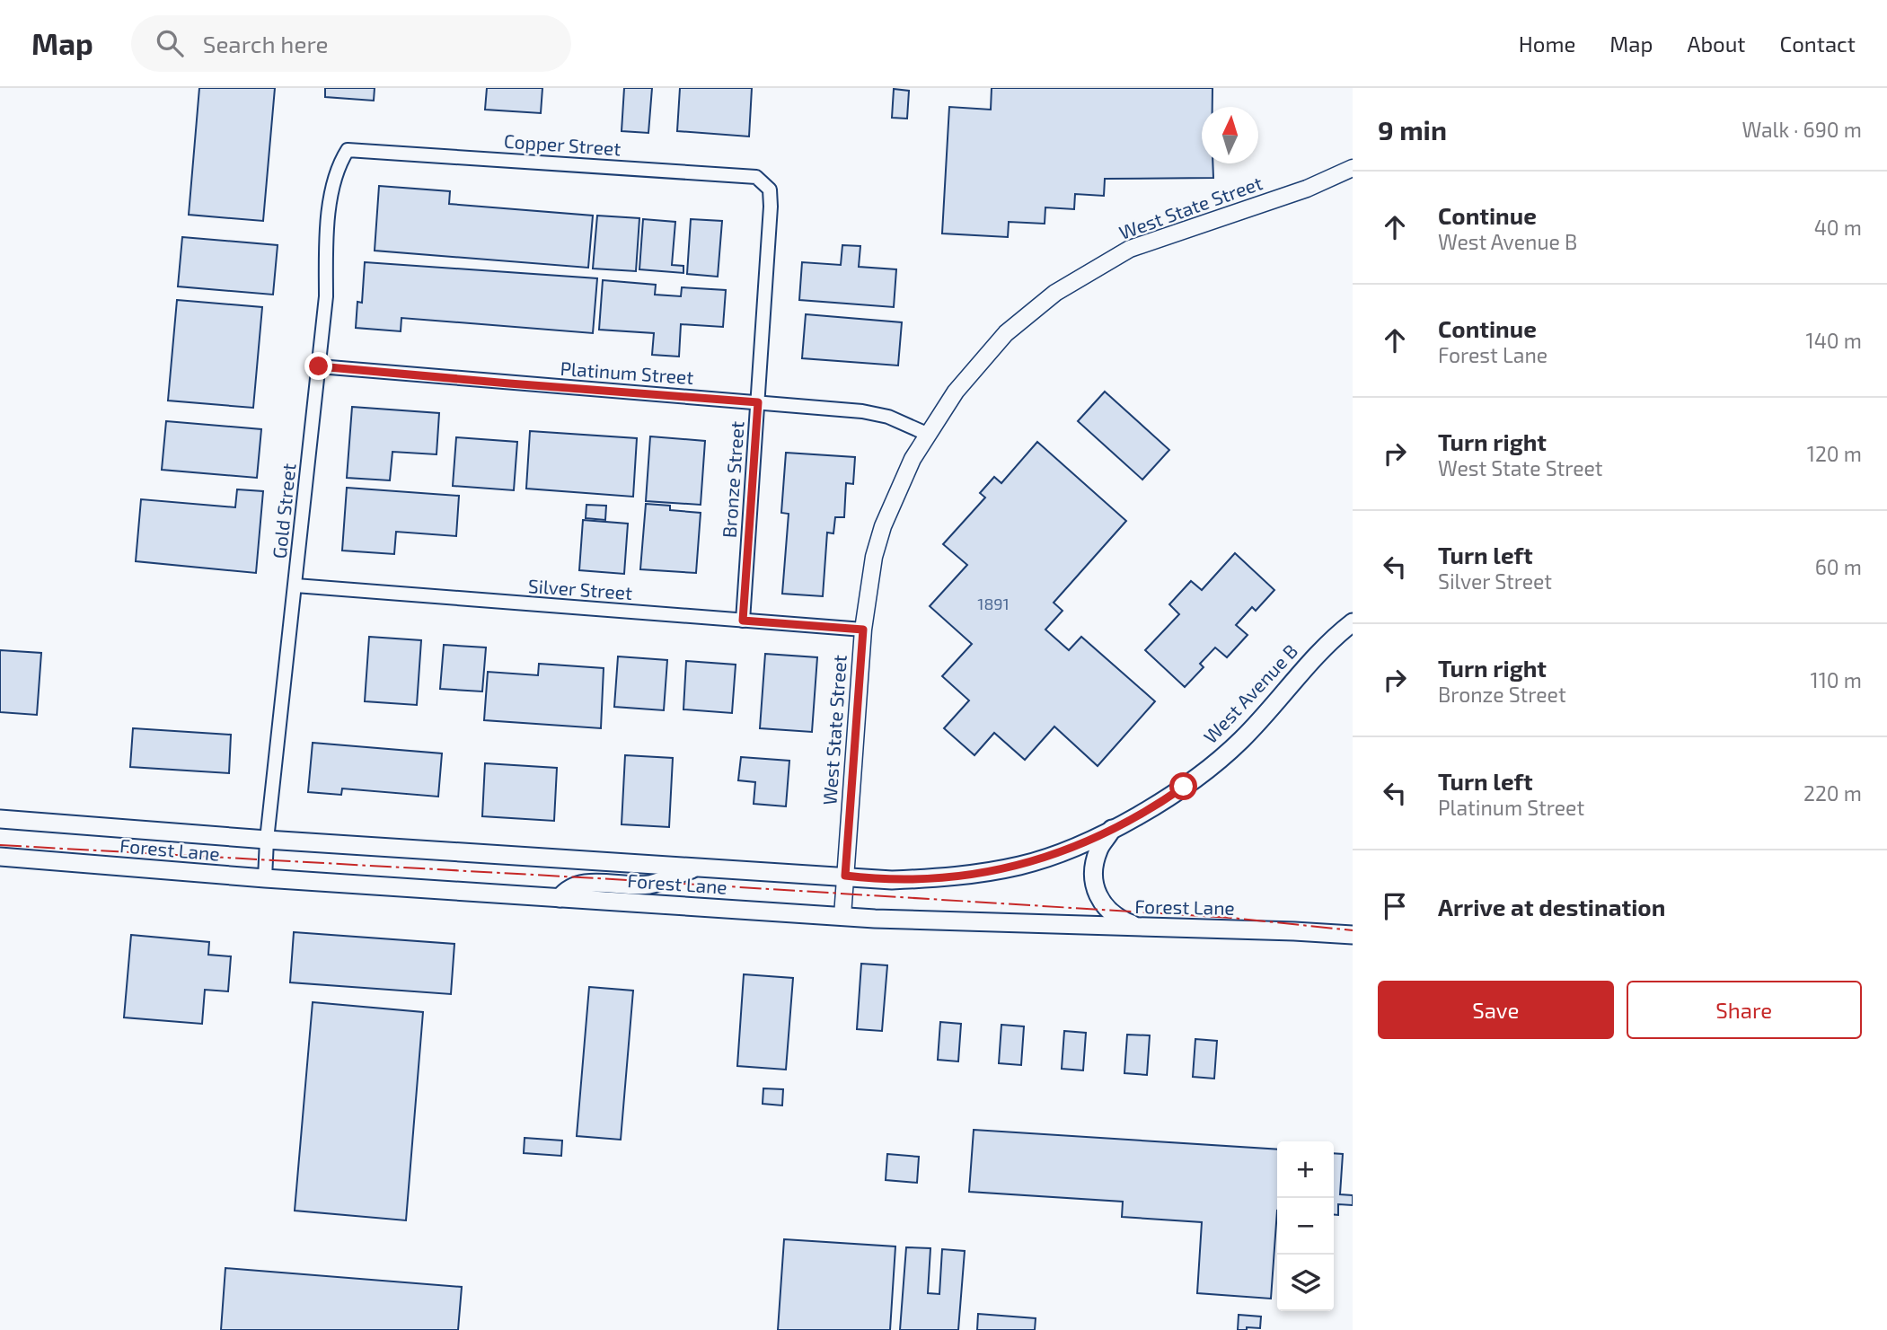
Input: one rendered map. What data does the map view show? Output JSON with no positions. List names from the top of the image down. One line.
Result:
{"streets":{"main road":["West Avenue B","Forest Lane"],"street":["Copper Street","West State Street","Platinum Street","Bronze Street","Gold Street","Silver Street"]},"crossings":[["Copper Street","Bronze Street"],["Copper Street","Gold Street"],["West State Street","Platinum Street"],["West State Street","Silver Street"],["West State Street","Forest Lane"],["Platinum Street","Bronze Street"],["Platinum Street","Gold Street"],["Bronze Street","Silver Street"],["Gold Street","Silver Street"],["Gold Street","Forest Lane"],["West Avenue B","Forest Lane"]],"house_numbers":["1891"],"north":"top","page":{"header":"Map","search":"Search here","nav":["Home","Map","About","Contact"],"heading":["9 min","Walk · 690 m"],"list":[["Continue","West Avenue B","40 m"],["Continue","Forest Lane","140 m"],["Turn right","West State Street","120 m"],["Turn left","Silver Street","60 m"],["Turn right","Bronze Street","110 m"],["Turn left","Platinum Street","220 m"],"Arrive at destination"],"buttons":["Save","Share"],"map_buttons":["+","−"]}}
